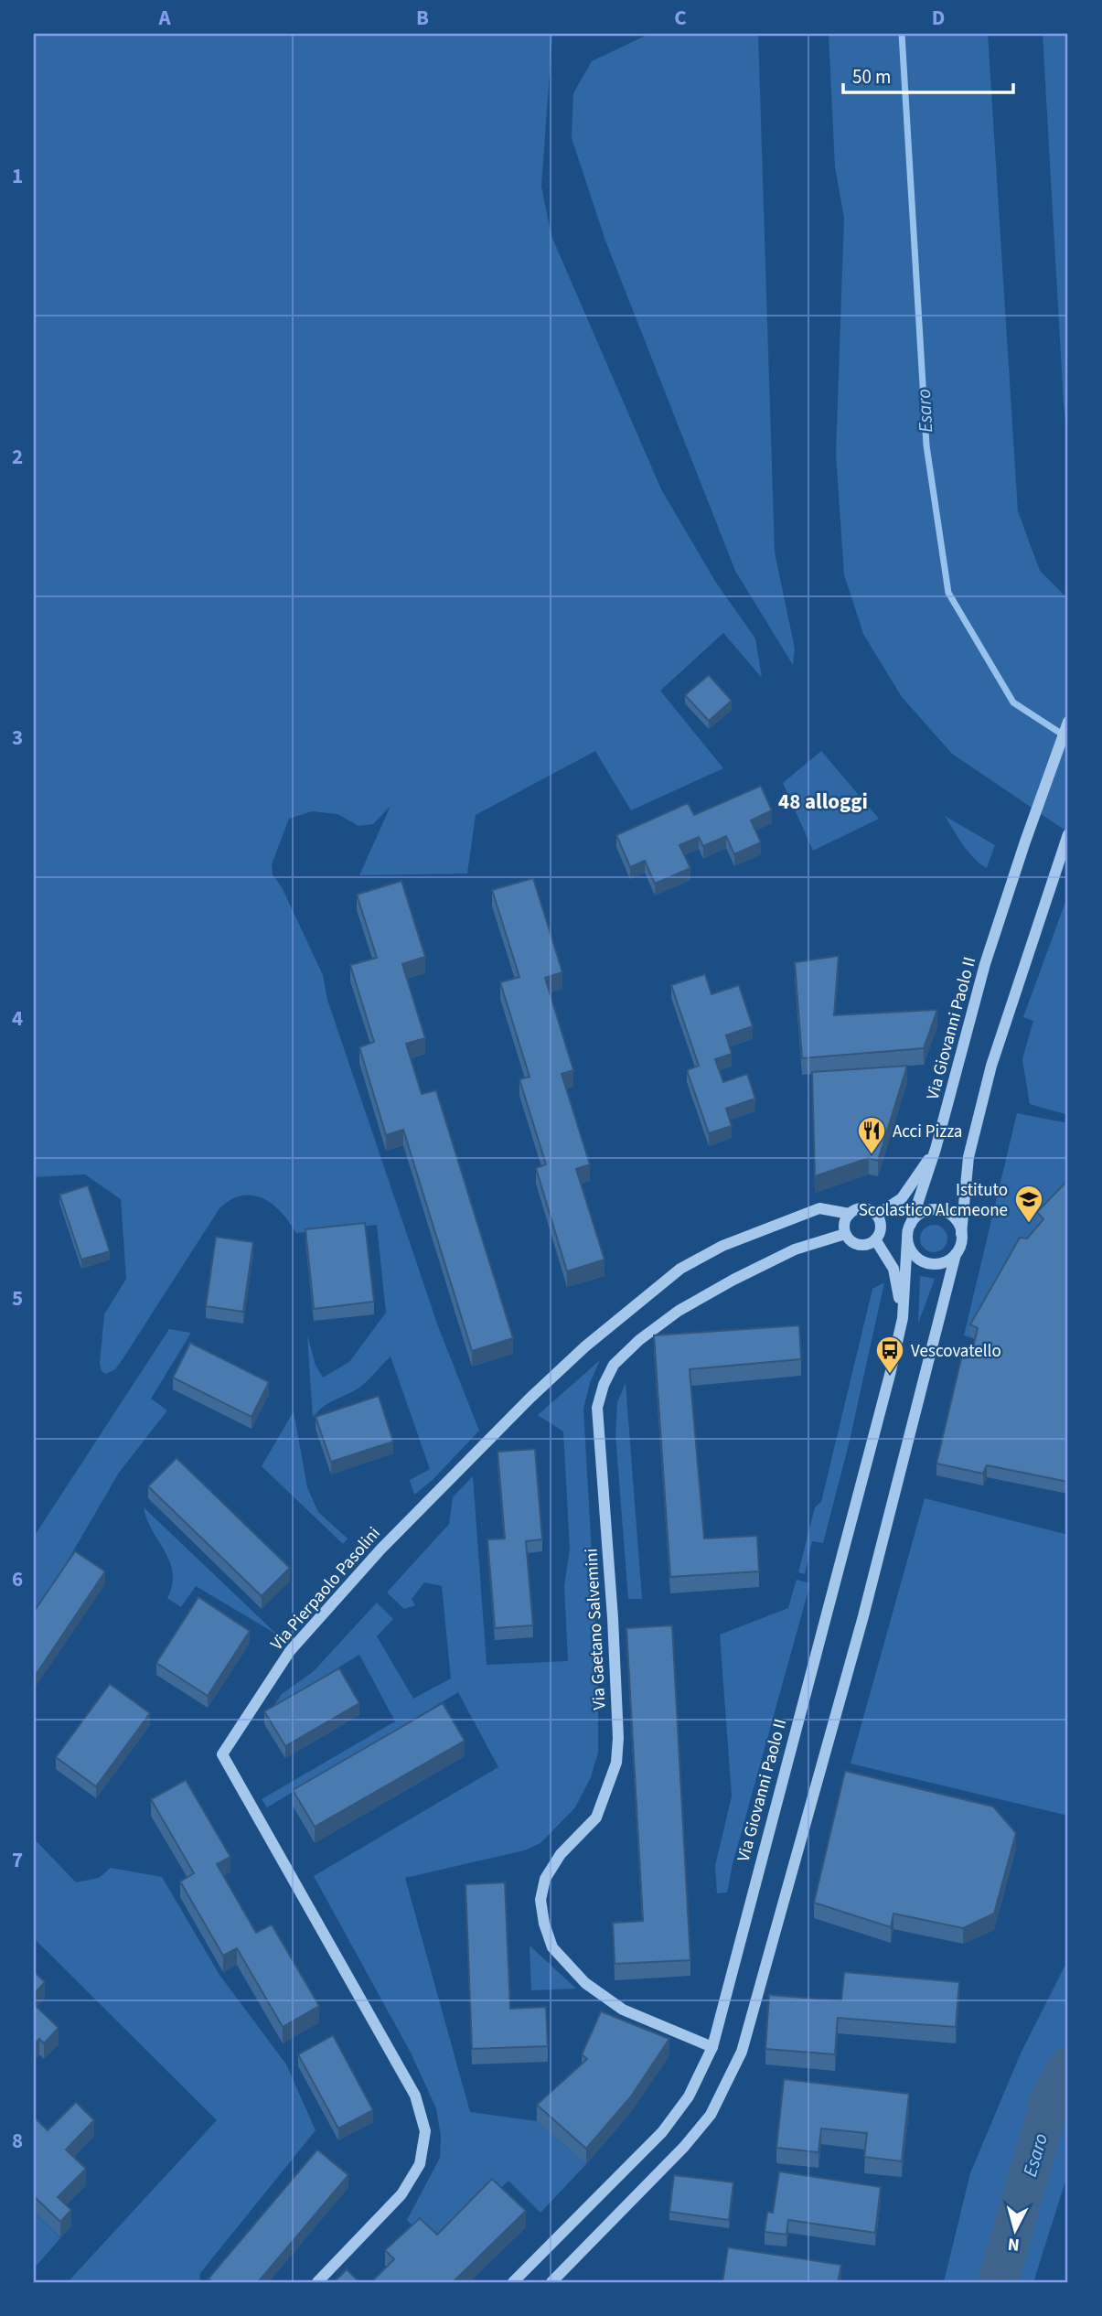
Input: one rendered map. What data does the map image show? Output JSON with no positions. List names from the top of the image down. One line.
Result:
{"streets":{"street":["Via Giovanni Paolo II","Via Pierpaolo Pasolini","Via Gaetano Salvemini"]},"crossings":[["Via Giovanni Paolo II","Via Gaetano Salvemini"],["Via Pierpaolo Pasolini","Via Gaetano Salvemini"]],"districts":["48 alloggi"],"water":["Esaro"],"places":{"restaurant":["Acci Pizza"],"school or university":["Istituto Scolastico Alcmeone"],"bus stop":["Vescovatello"]},"scale_bar":"50 m","north":"bottom","grid":{"columns":["A","B","C","D"],"rows":["1","2","3","4","5","6","7","8"]}}
